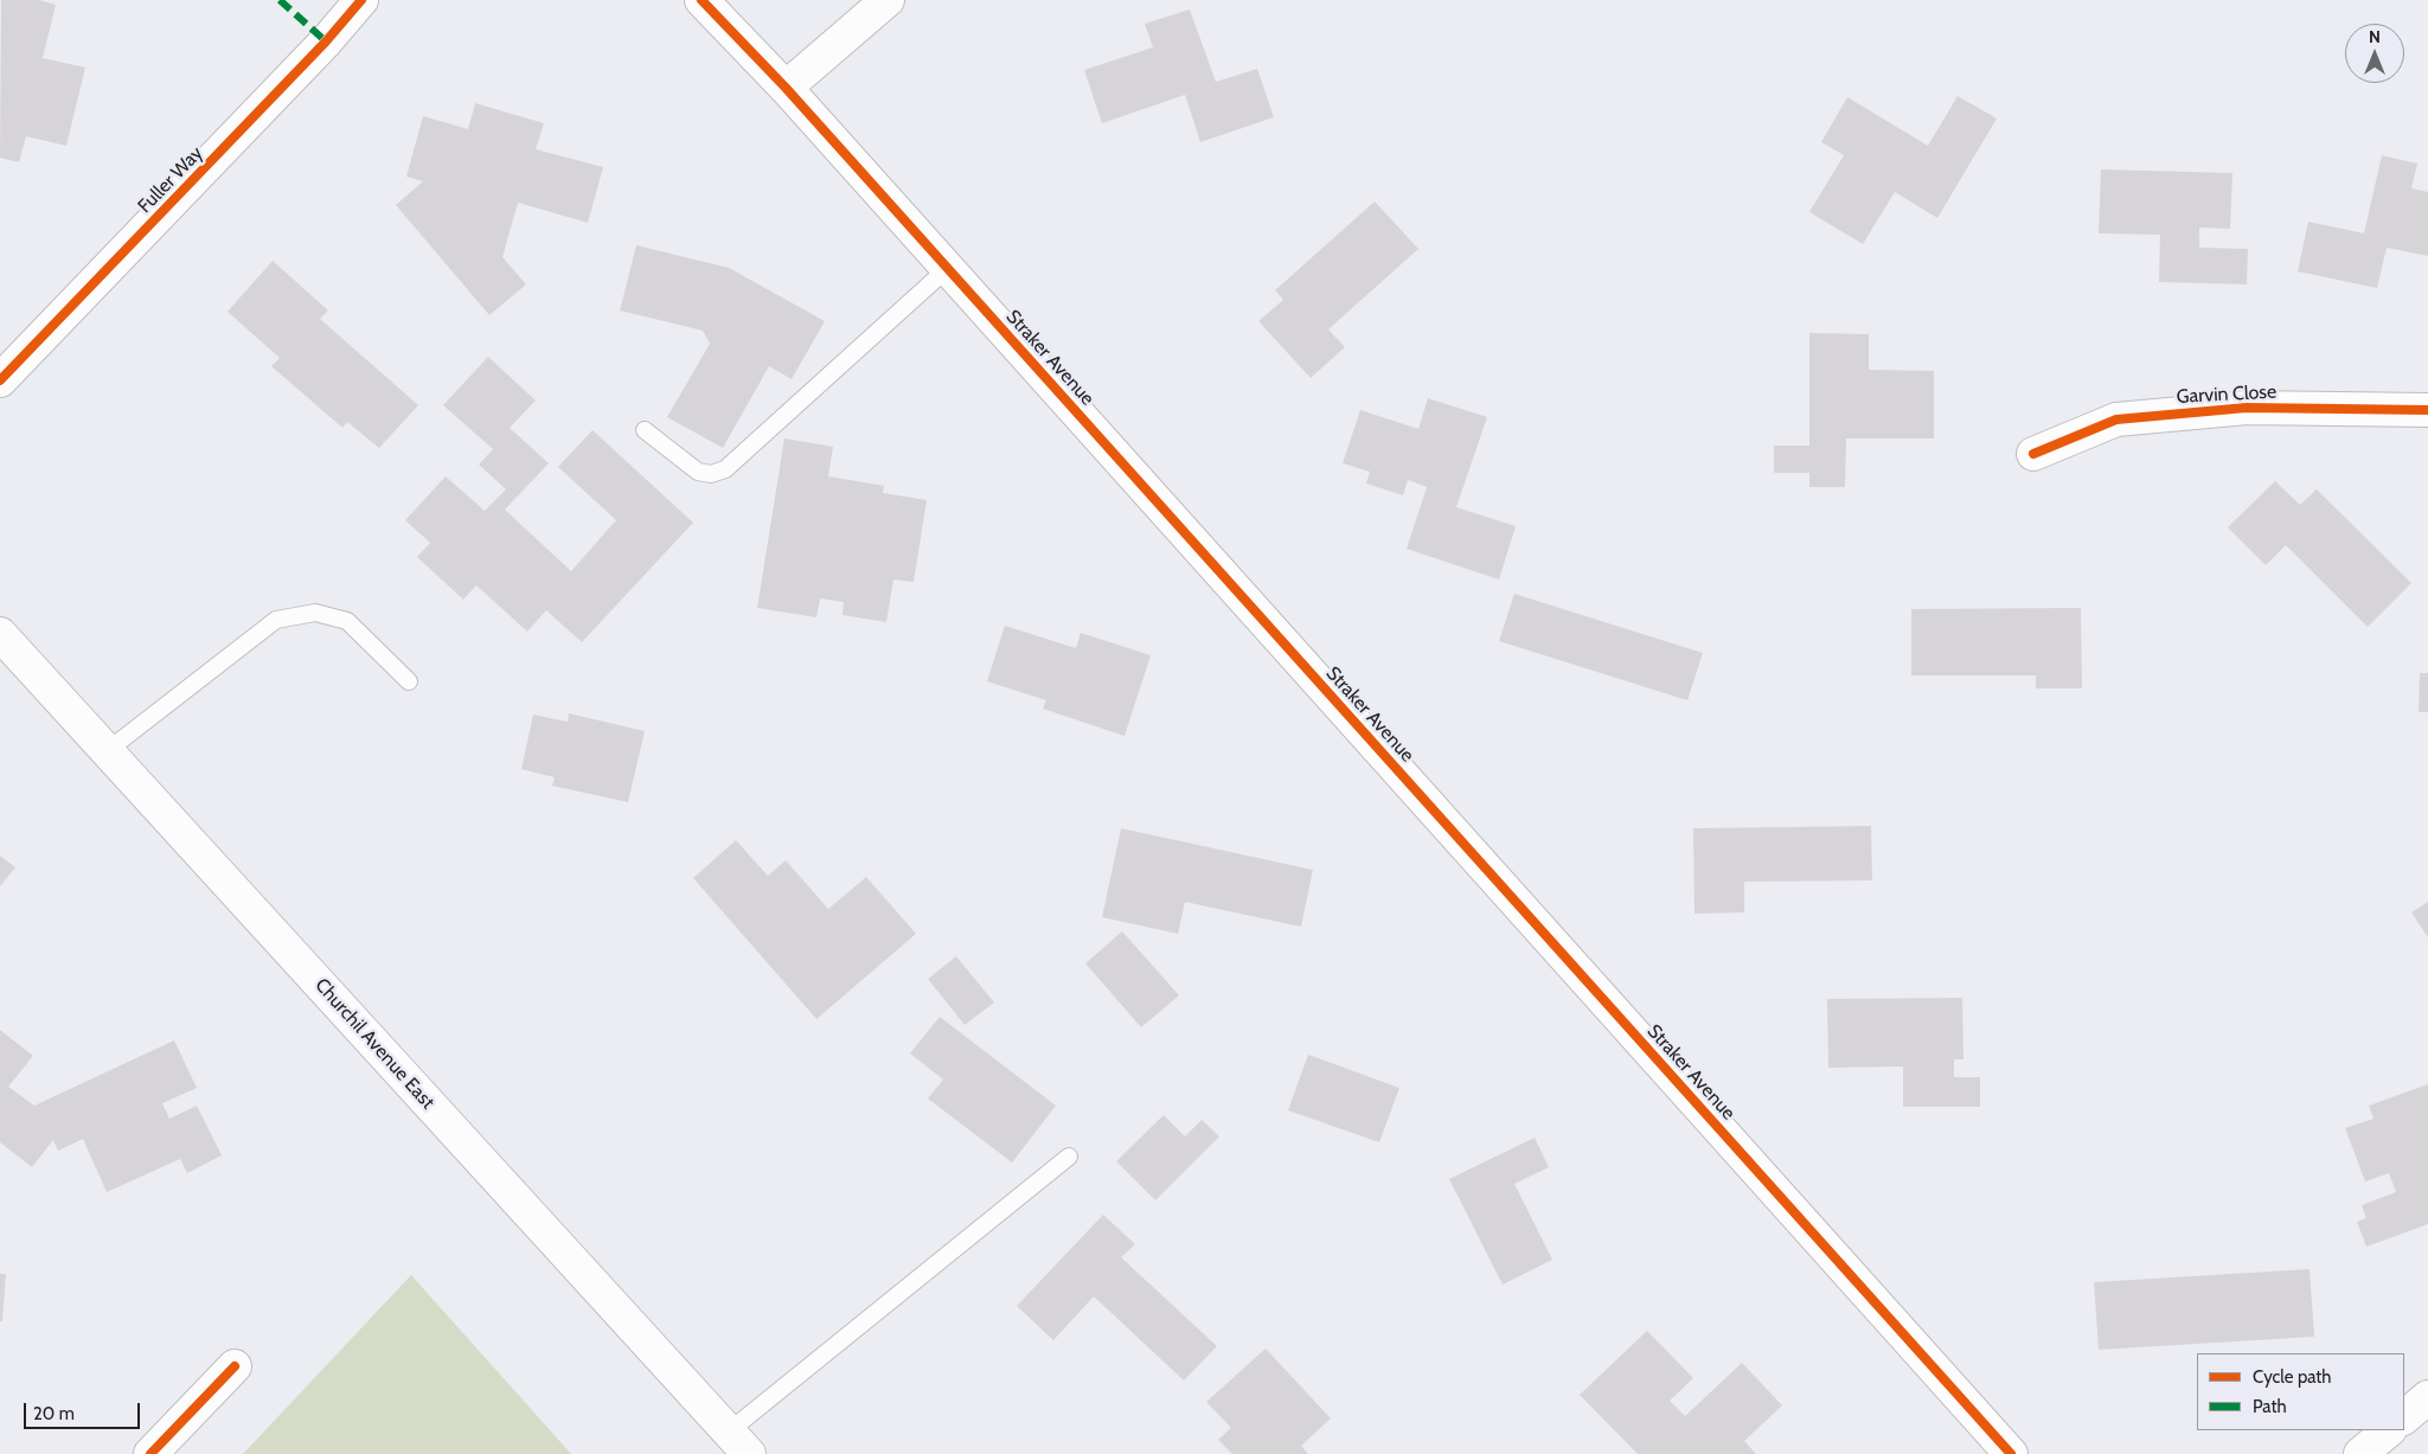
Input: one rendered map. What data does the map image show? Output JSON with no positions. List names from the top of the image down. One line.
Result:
{"streets":{"street":["Fuller Way","Straker Avenue","Garvin Close","Churchil Avenue East"]},"legend":["Cycle path","Path"],"scale_bar":"20 m","north":"top"}
